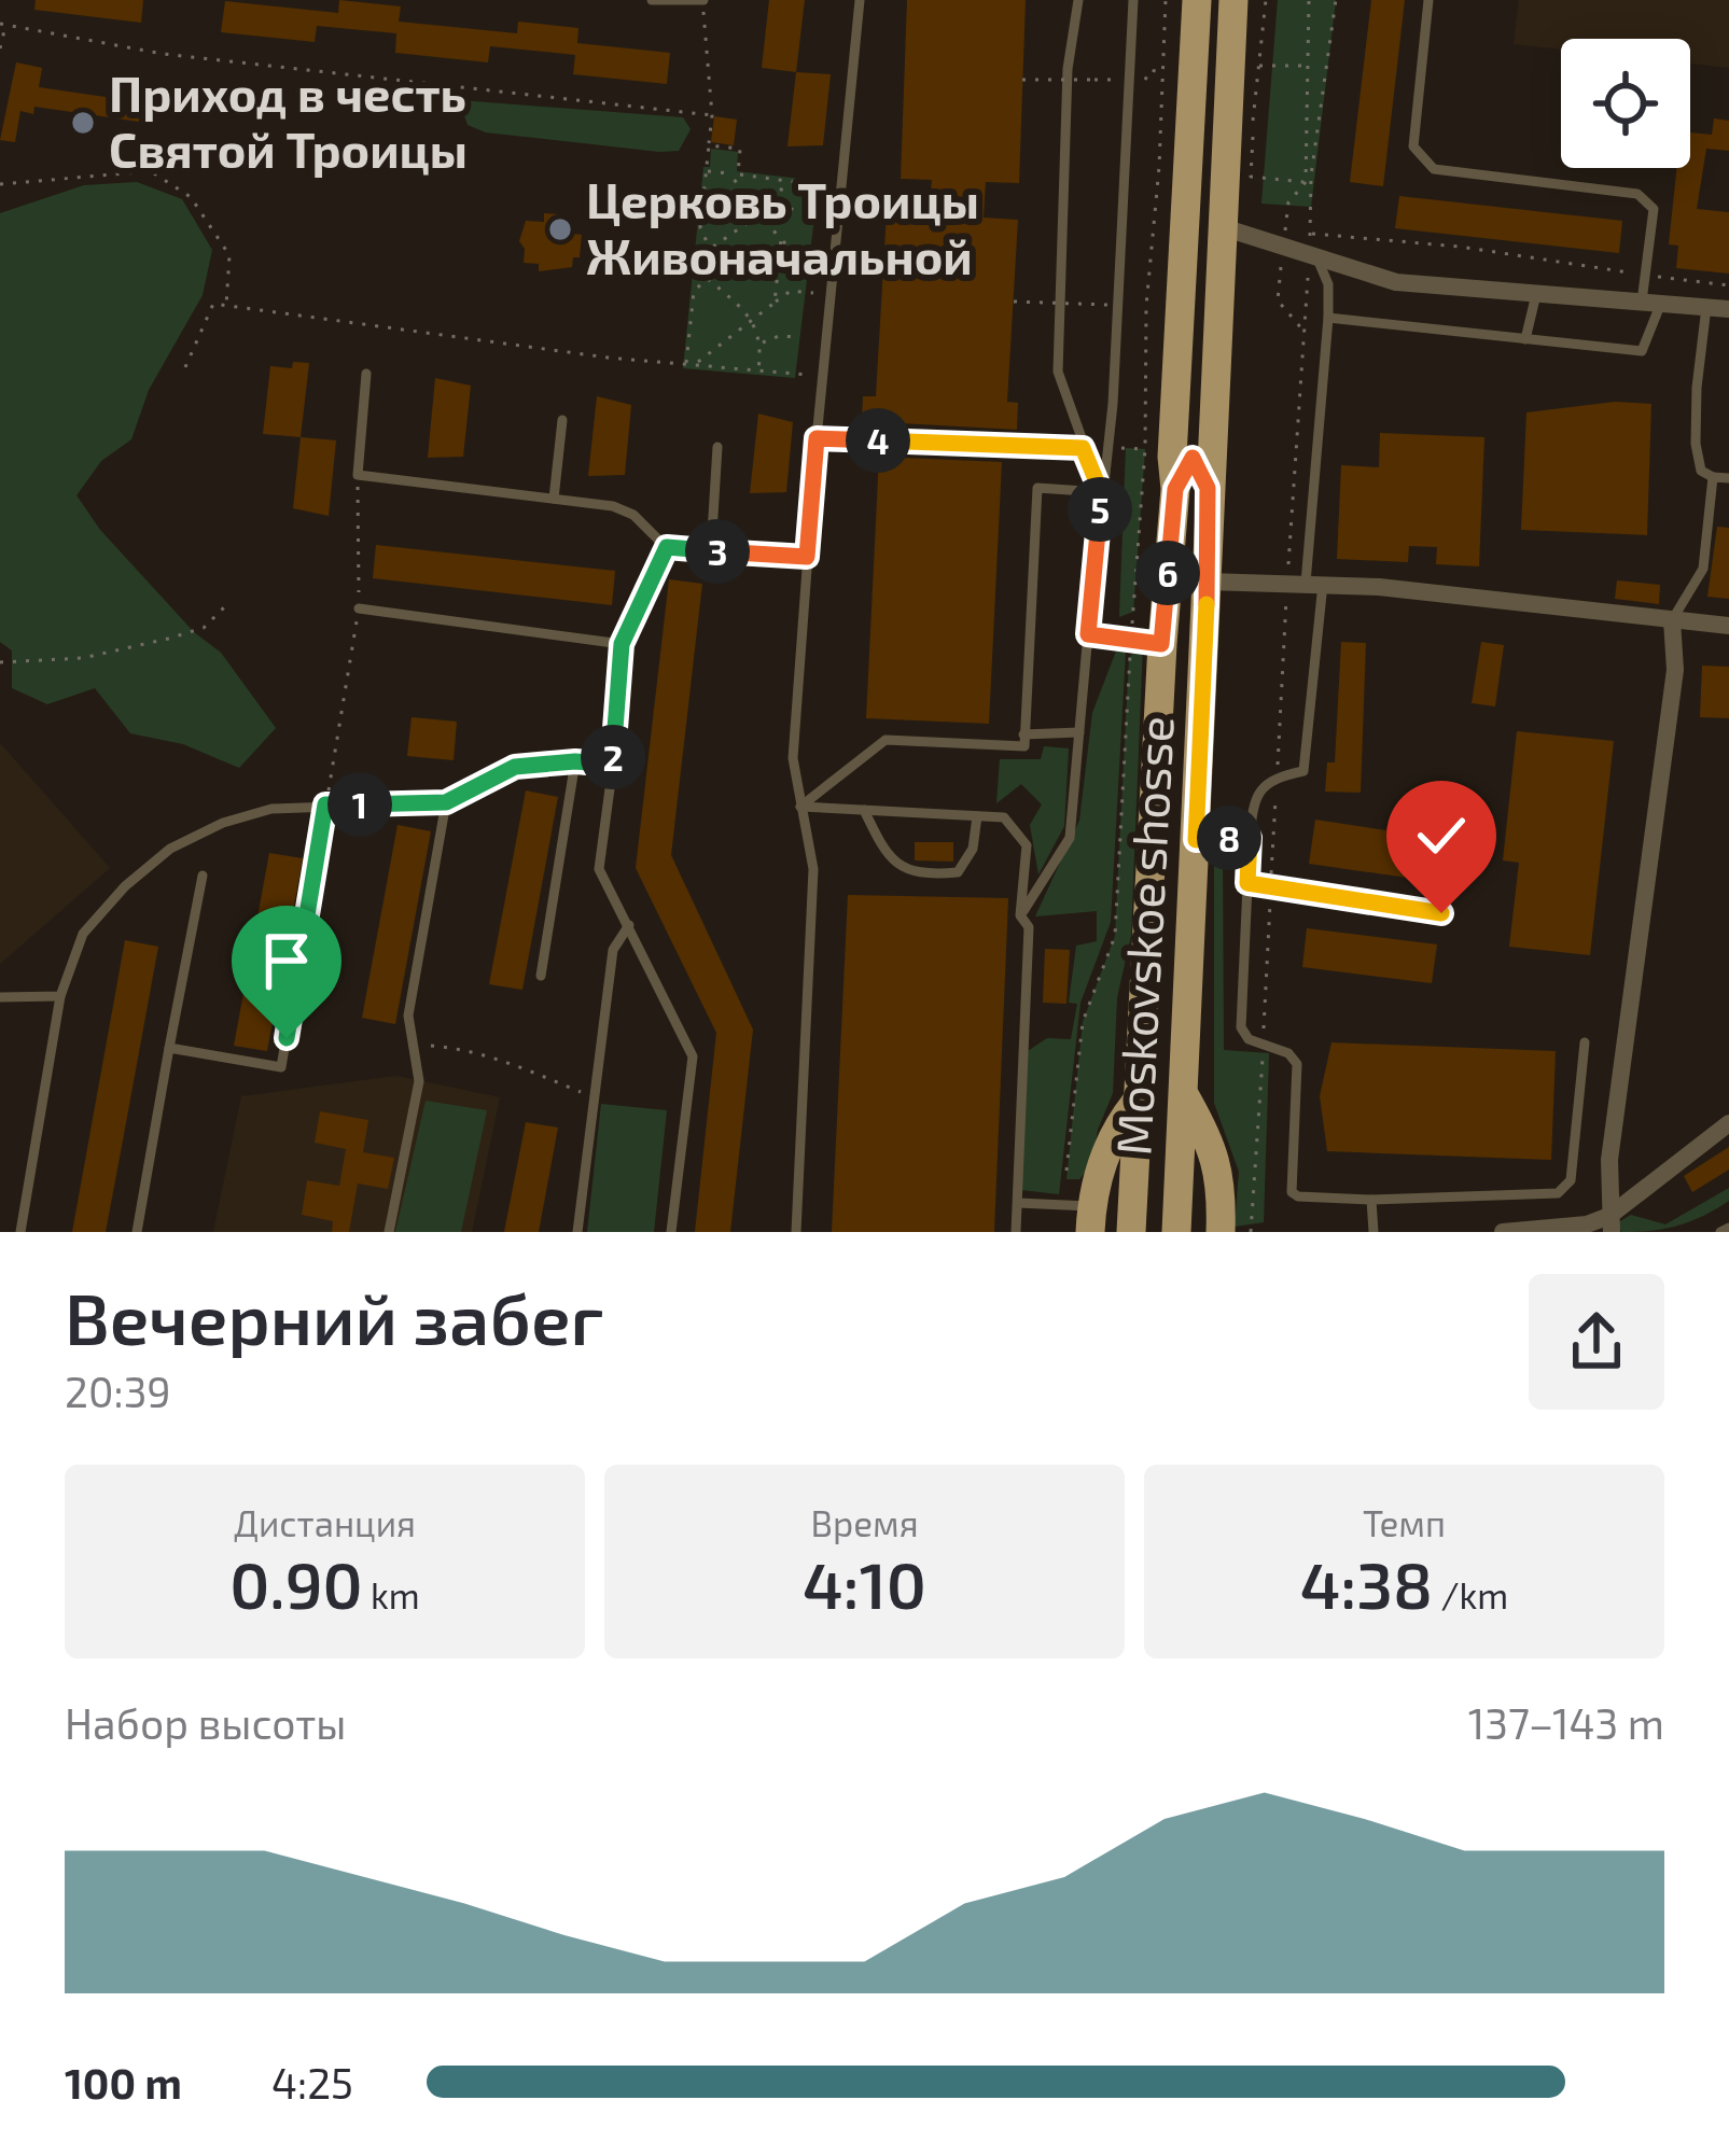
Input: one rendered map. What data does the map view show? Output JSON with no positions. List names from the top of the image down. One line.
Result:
{"streets":{"main road":["Moskovskoe shosse"]},"places":["Приход в честь Святой Троицы","Церковь Троицы Живоначальной"],"page":{"pins":["4","5","3","6","2","1","8"],"heading":["Вечерний забег","20:39"],"stats":[["Дистанция","0.90 km"],["Время","4:10"],["Темп","4:38 /km"]],"chart":["Набор высоты","137–143 m"],"list":[{"name":"100 m","note":"4:25"}]}}
